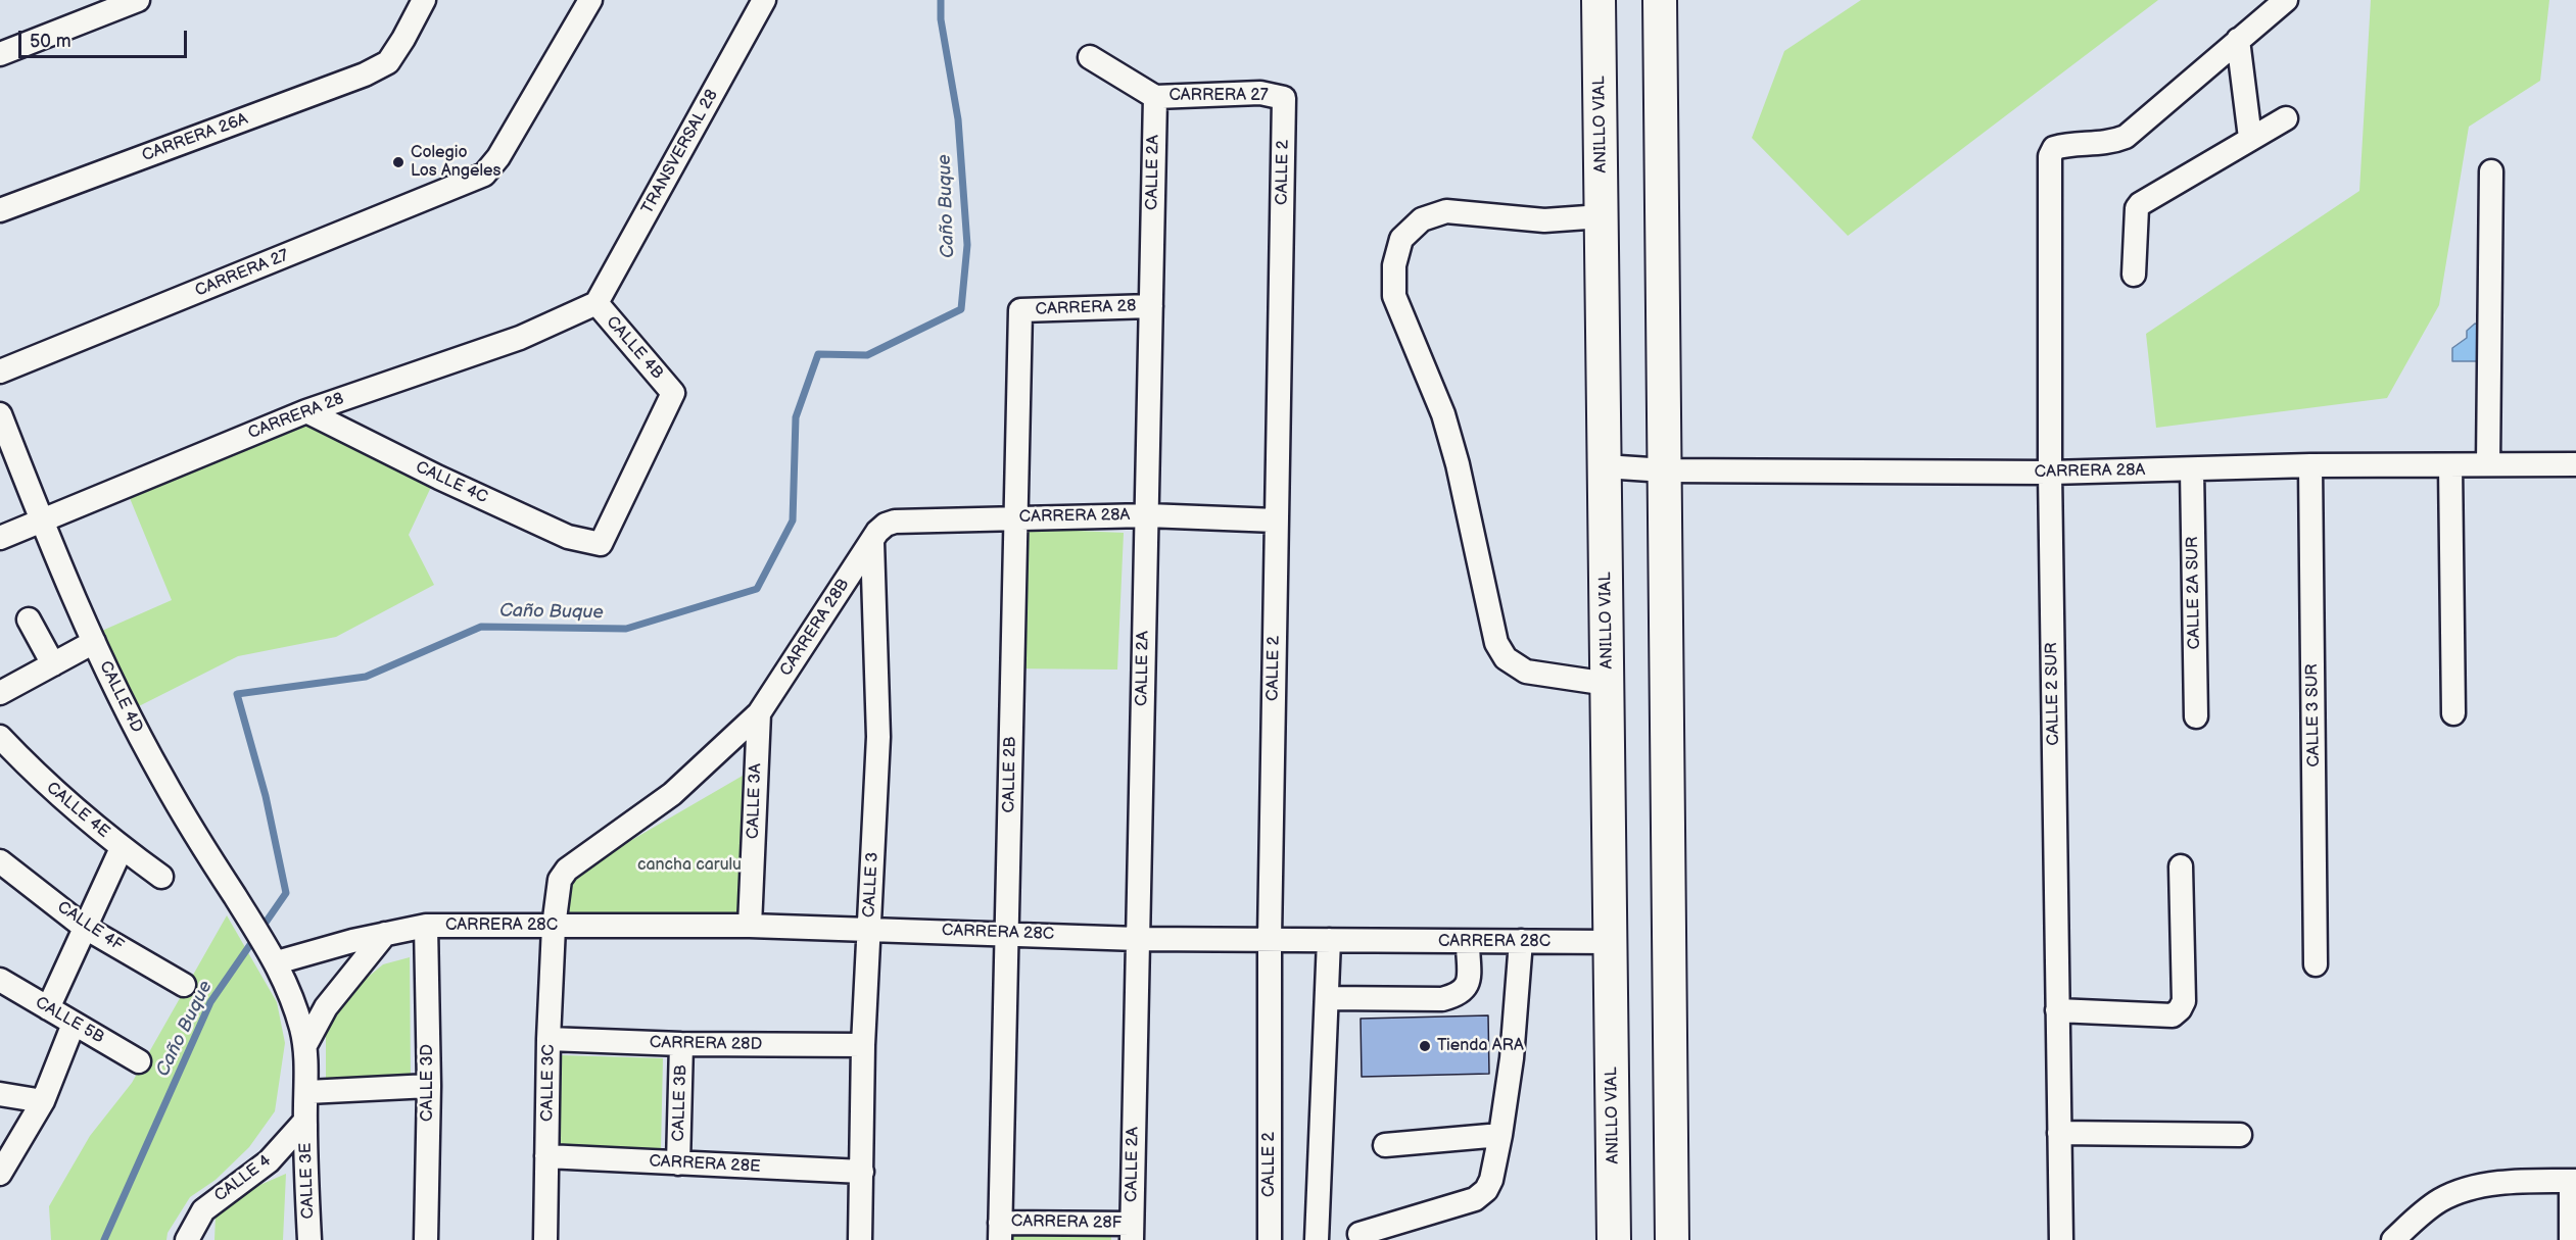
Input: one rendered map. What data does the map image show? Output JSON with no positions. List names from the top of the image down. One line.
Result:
{"streets":{"highway":["ANILLO VIAL"],"street":["CARRERA 27","CARRERA 26A","TRANSVERSAL 28","CALLE 2A","CALLE 2","CARRERA 28","CALLE 4B","CARRERA 28A","CALLE 4C","CALLE 2A SUR","CARRERA 28B","CALLE 2 SUR","CALLE 4D","CALLE 3 SUR","CALLE 2B","CALLE 3A","CALLE 4E","CALLE 3","CARRERA 28C","CALLE 4F","CALLE 5B","CARRERA 28D","CALLE 3D","CALLE 3C","CALLE 3B","CARRERA 28E","CALLE 4","CALLE 3E","CARRERA 28F"]},"crossings":[["CARRERA 27","CALLE 2A"],["CARRERA 27","CALLE 2"],["ANILLO VIAL","CARRERA 28A"],["ANILLO VIAL","CARRERA 28C"],["TRANSVERSAL 28","CARRERA 28"],["TRANSVERSAL 28","CALLE 4B"],["CALLE 2A","CARRERA 28"],["CALLE 2A","CARRERA 28A"],["CALLE 2A","CARRERA 28C"],["CALLE 2A","CARRERA 28F"],["CALLE 2","CARRERA 28A"],["CALLE 2","CARRERA 28C"],["CARRERA 28","CALLE 4B"],["CARRERA 28","CALLE 4C"],["CARRERA 28","CALLE 4D"],["CARRERA 28","CALLE 2B"],["CALLE 4B","CALLE 4C"],["CARRERA 28A","CALLE 2A SUR"],["CARRERA 28A","CARRERA 28B"],["CARRERA 28A","CALLE 2 SUR"],["CARRERA 28A","CALLE 3 SUR"],["CARRERA 28A","CALLE 2B"],["CARRERA 28A","CALLE 3"],["CARRERA 28B","CALLE 3A"],["CARRERA 28B","CALLE 3"],["CARRERA 28B","CARRERA 28C"],["CARRERA 28B","CALLE 3C"],["CALLE 4D","CARRERA 28C"],["CALLE 2B","CARRERA 28C"],["CALLE 2B","CARRERA 28F"],["CALLE 3A","CARRERA 28C"],["CALLE 3","CARRERA 28C"],["CALLE 3","CARRERA 28D"],["CALLE 3","CARRERA 28E"],["CARRERA 28C","CALLE 3D"],["CARRERA 28C","CALLE 3C"],["CARRERA 28D","CALLE 3C"],["CARRERA 28D","CALLE 3B"],["CALLE 3C","CARRERA 28E"],["CALLE 3B","CARRERA 28E"],["CALLE 4","CALLE 3E"]],"water":["Caño Buque"],"parks":["cancha carulu"],"places":["Colegio Los Angeles","Tienda ARA"],"scale_bar":"50 m"}
